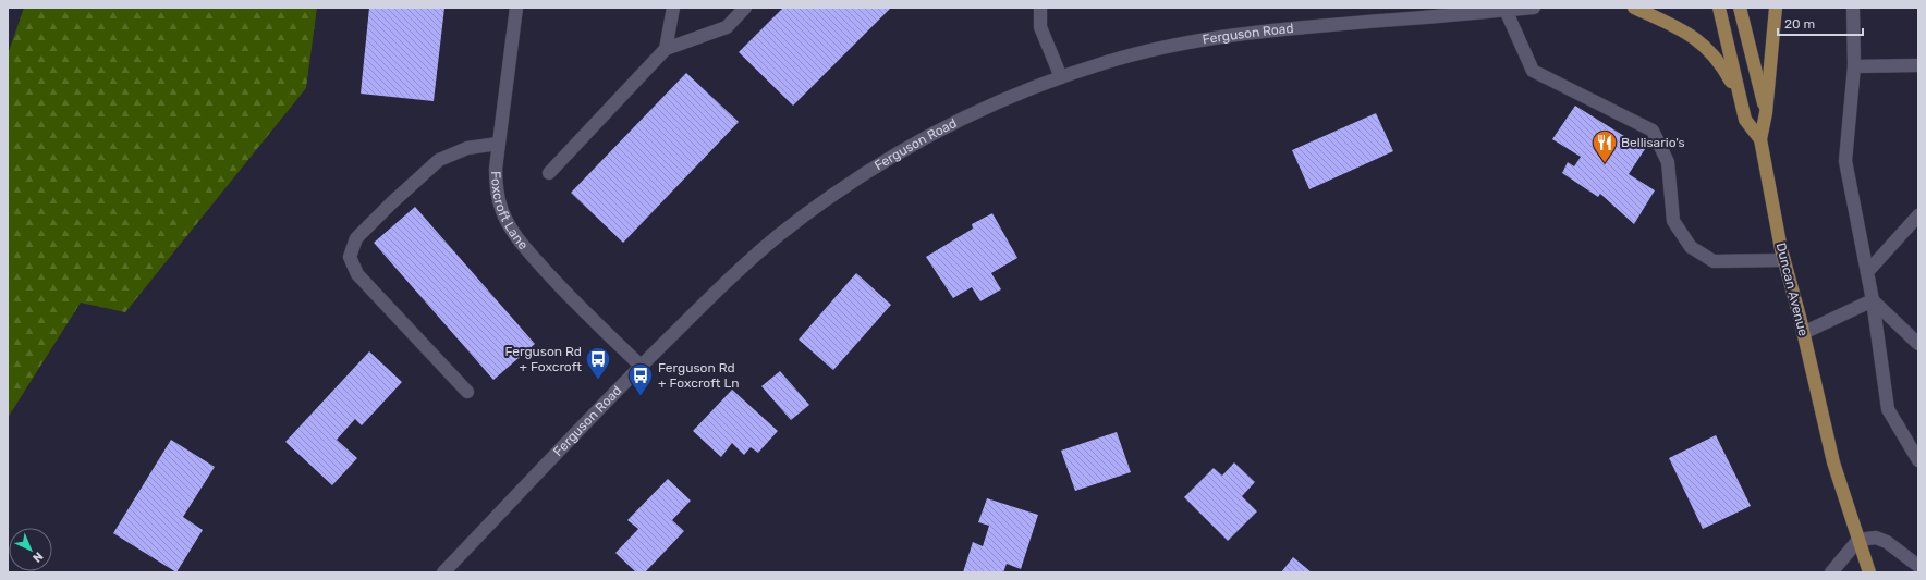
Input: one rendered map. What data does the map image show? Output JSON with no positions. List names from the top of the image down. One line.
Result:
{"streets":{"main road":["Duncan Avenue"],"street":["Ferguson Road","Foxcroft Lane"]},"crossings":[["Ferguson Road","Foxcroft Lane"]],"places":{"restaurant":["Bellisario's"],"bus stop":["Ferguson Rd + Foxcroft","Ferguson Rd + Foxcroft Ln"]},"scale_bar":"20 m","north":"bottom right"}
